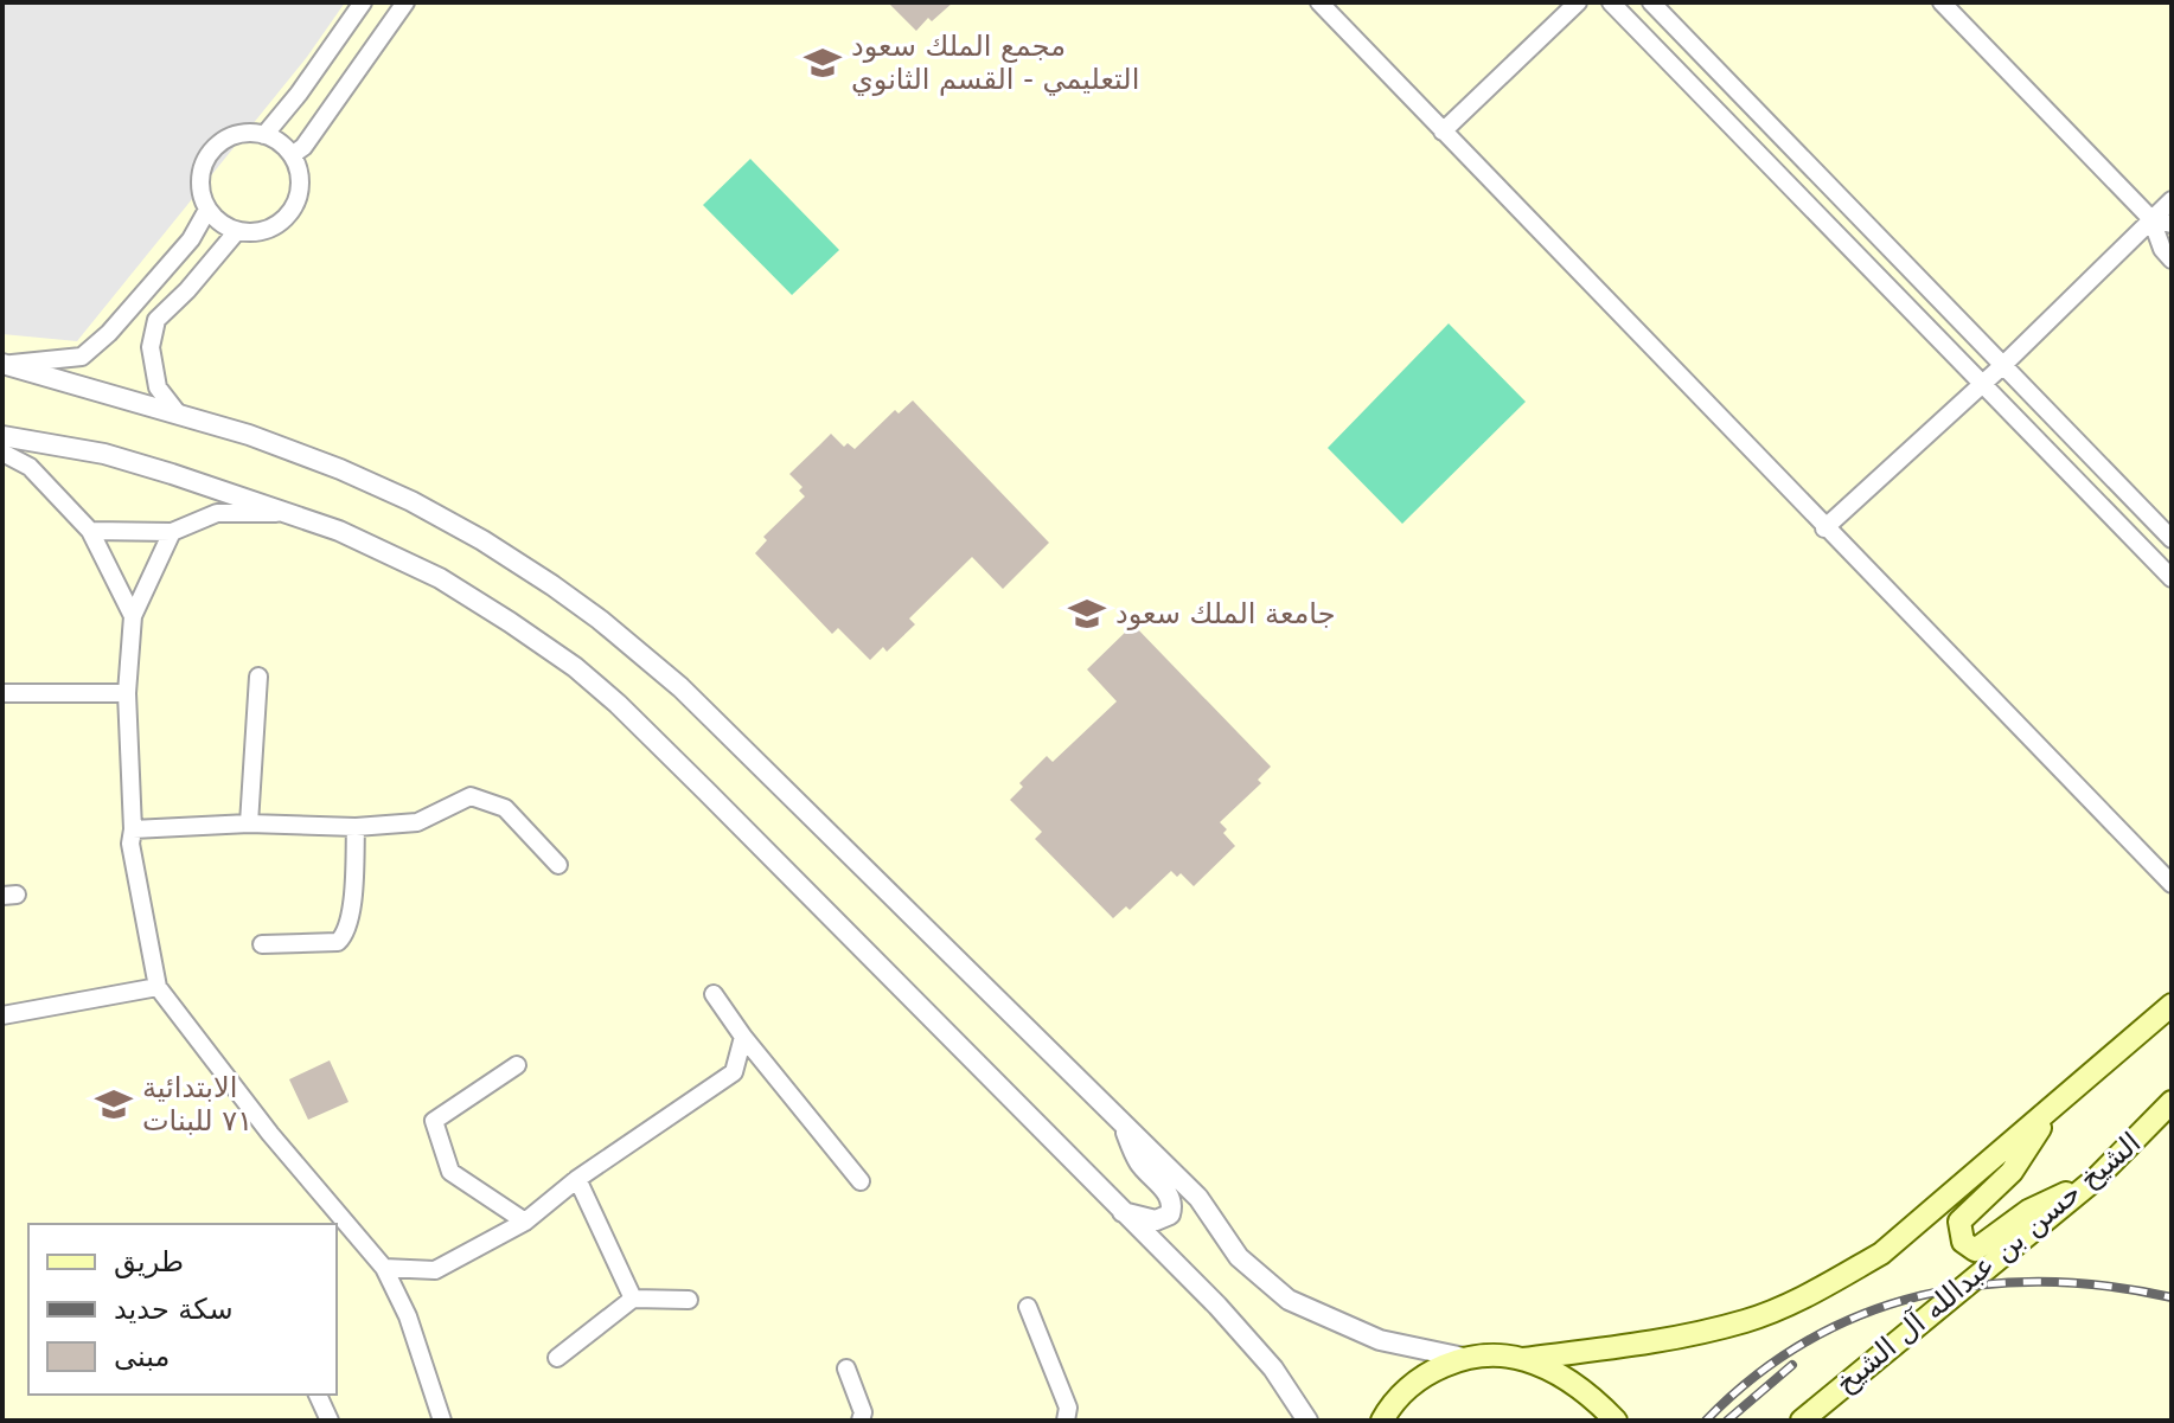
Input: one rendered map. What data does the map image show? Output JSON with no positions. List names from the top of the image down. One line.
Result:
{"streets":{"main road":["الشيخ حسن بن عبدالله آل الشيخ"]},"places":{"school or university":["مجمع الملك سعود التعليمي - القسم الثانوي","جامعة الملك سعود","الابتدائية ٧١ للبنات"]},"legend":["طريق","سكة حديد","مبنى"]}
